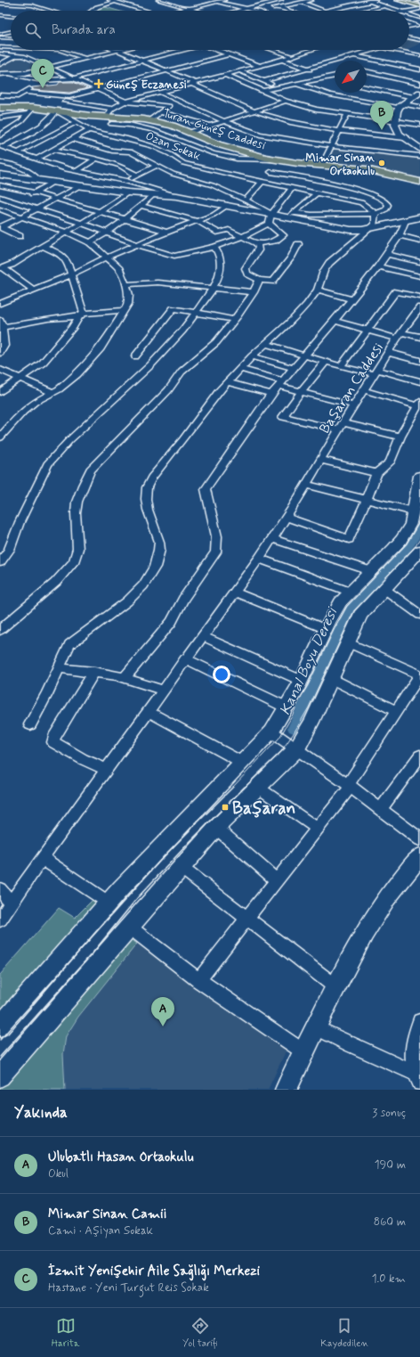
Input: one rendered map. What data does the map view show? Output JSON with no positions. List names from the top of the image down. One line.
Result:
{"streets":{"main road":["Turan Güneş Caddesi"],"street":["Ozan Sokak","Başaran Caddesi"]},"crossings":[["Turan Güneş Caddesi","Ozan Sokak"]],"water":["Kanal Boyu Deresi"],"places":{"health":["Güneş Eczanesi"],"other":["Mimar Sinan Ortaokulu"],"transit":["Başaran"]},"north":"bottom left","page":{"search":"Burada ara","pins":["C","B","A"],"heading":["Yakında","3 sonuç"],"list":[{"mark":"A","name":"Ulubatlı Hasan Ortaokulu","note":"Okul","value":"190 m"},{"mark":"B","name":"Mimar Sinan Camii","note":"Cami · Aşiyan Sokak","value":"860 m"},{"mark":"C","name":"İzmit Yenişehir Aile Sağlığı Merkezi","note":"Hastane · Yeni Turgut Reis Sokak","value":"1.0 km"}],"nav":["Harita","Yol tarifi","Kaydedilen"]}}
